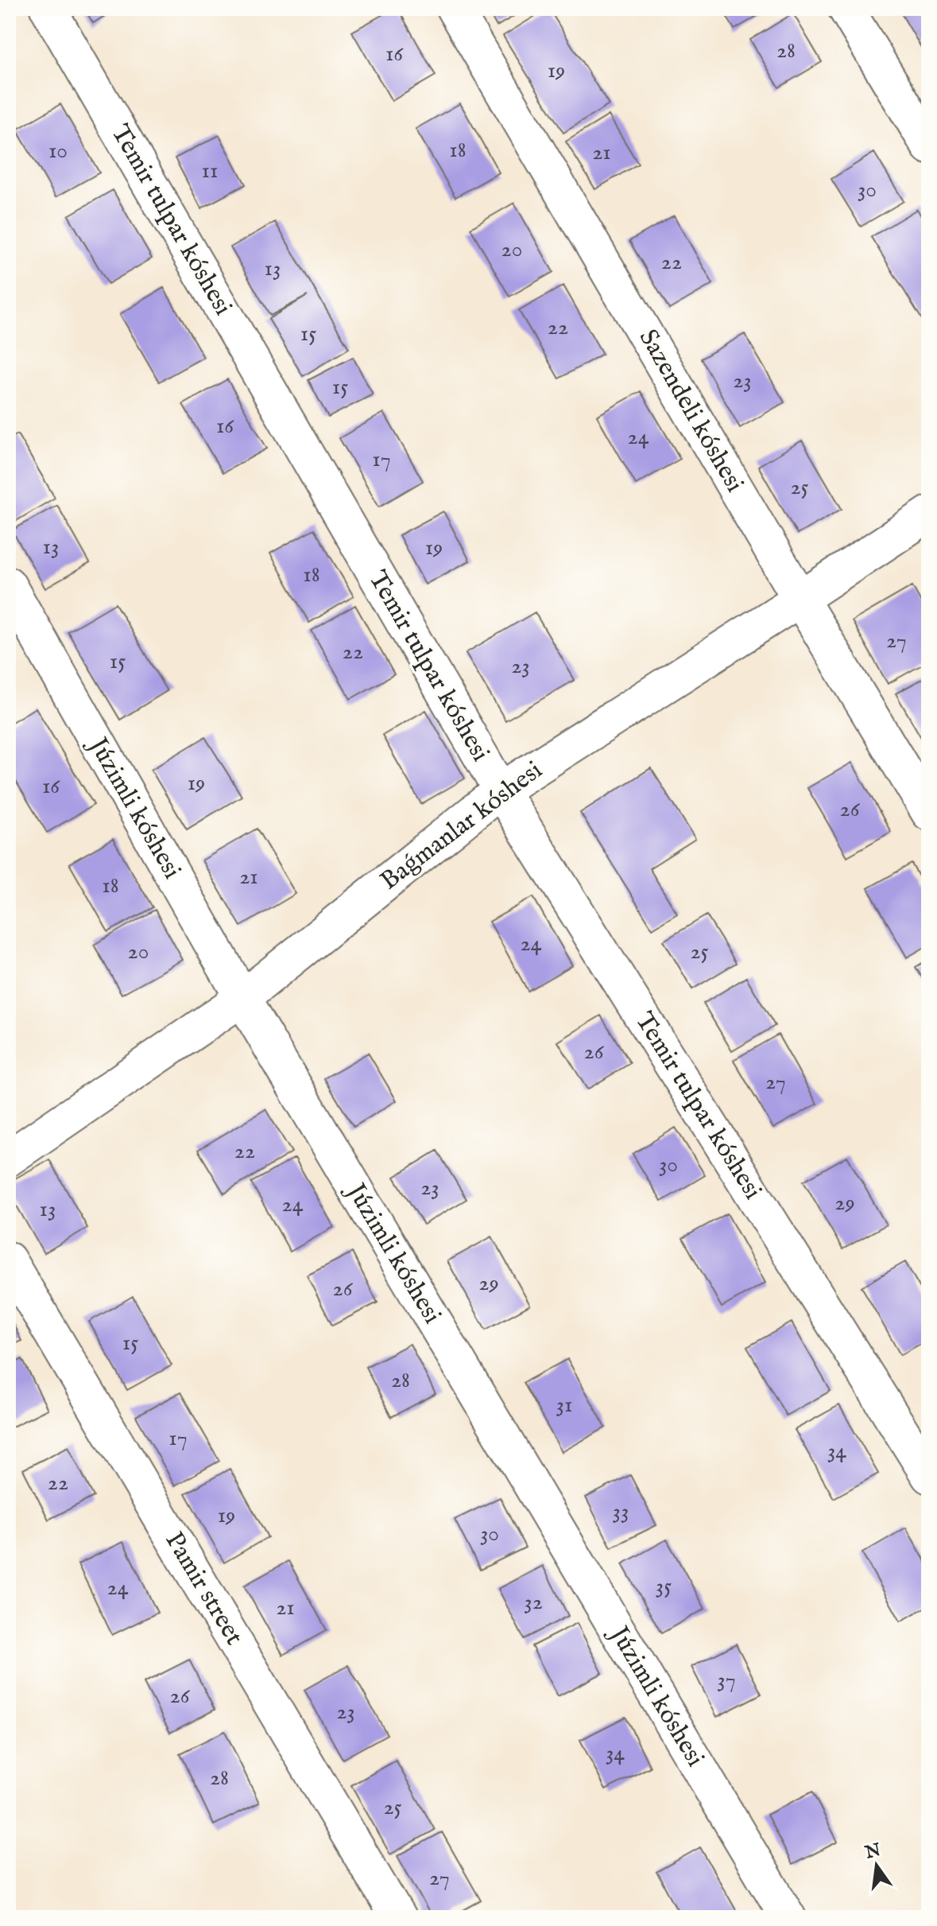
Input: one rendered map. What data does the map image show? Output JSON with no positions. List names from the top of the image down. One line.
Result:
{"streets":{"street":["Temir tulpar kóshesi","Sazendeli kóshesi","Júzimli kóshesi","Baǵmanlar kóshesi","Pamir street"]},"crossings":[["Temir tulpar kóshesi","Baǵmanlar kóshesi"],["Sazendeli kóshesi","Baǵmanlar kóshesi"],["Júzimli kóshesi","Baǵmanlar kóshesi"]],"house_numbers":["28","16","19","18","10","21","11","30","20","22","13","22","15","23","15","16","24","17","25","13","19","18","27","22","15","23","19","16","26","21","18","24","20","25","26","27","22","30","23","29","24","13","29","26","15","28","31","17","34","22","33","19","30","35","24","32","21","37","26","23","34","28","25","27"],"north":"top"}
